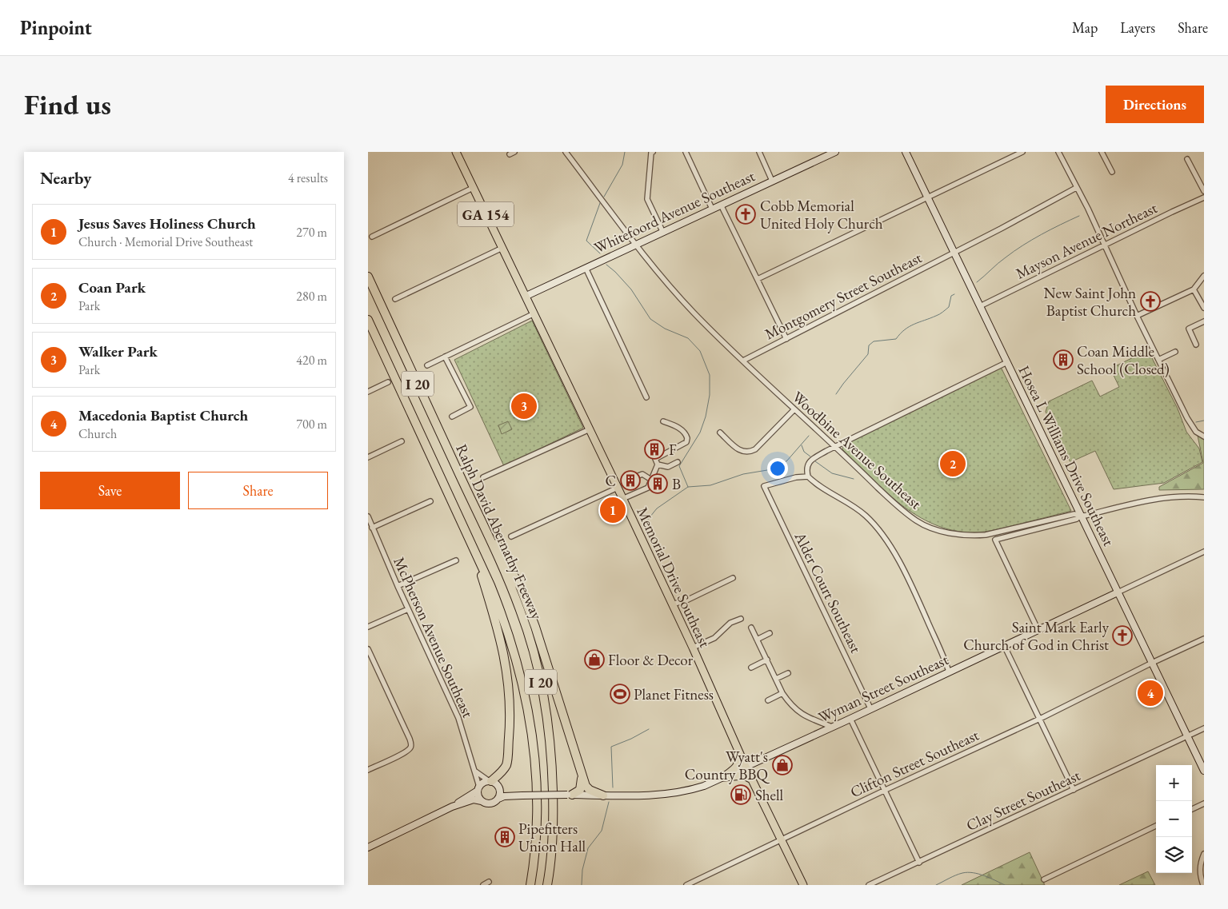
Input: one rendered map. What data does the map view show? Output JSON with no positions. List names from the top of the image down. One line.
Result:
{"streets":{"highway":["I 20","Ralph David Abernathy Freeway"],"main road":["GA 154","Memorial Drive Southeast"],"street":["Whitefoord Avenue Southeast","Mayson Avenue Northeast","Montgomery Street Southeast","Woodbine Avenue Southeast","Hosea L Williams Drive Southeast","Alder Court Southeast","McPherson Avenue Southeast","Wyman Street Southeast","Clifton Street Southeast","Clay Street Southeast"]},"crossings":[["Whitefoord Avenue Southeast","Woodbine Avenue Southeast"],["Whitefoord Avenue Southeast","Memorial Drive Southeast"],["Mayson Avenue Northeast","Hosea L Williams Drive Southeast"],["Montgomery Street Southeast","Woodbine Avenue Southeast"],["Montgomery Street Southeast","Hosea L Williams Drive Southeast"],["Woodbine Avenue Southeast","Hosea L Williams Drive Southeast"],["Hosea L Williams Drive Southeast","Wyman Street Southeast"],["Hosea L Williams Drive Southeast","Clifton Street Southeast"],["Hosea L Williams Drive Southeast","Clay Street Southeast"],["Memorial Drive Southeast","Wyman Street Southeast"],["Memorial Drive Southeast","Clifton Street Southeast"],["Alder Court Southeast","Wyman Street Southeast"],["McPherson Avenue Southeast","Wyman Street Southeast"]],"places":{"church":["Cobb Memorial United Holy Church","New Saint John Baptist Church","Saint Mark Early Church of God in Christ"],"building":["Coan Middle School (Closed)","F","C","B","Pipefitters Union Hall"],"shop":["Floor & Decor","Wyatt's Country BBQ"],"sports":["Planet Fitness"],"fuel station":["Shell"]},"page":{"header":"Pinpoint","nav":["Map","Layers","Share"],"buttons":["Directions",["Save","Share"]],"title":"Find us","heading":["Nearby","4 results"],"list":[{"mark":"1","name":"Jesus Saves Holiness Church","note":"Church · Memorial Drive Southeast","value":"270 m"},{"mark":"2","name":"Coan Park","note":"Park","value":"280 m"},{"mark":"3","name":"Walker Park","note":"Park","value":"420 m"},{"mark":"4","name":"Macedonia Baptist Church","note":"Church","value":"700 m"}],"pins":["3","2","1","4"],"map_buttons":["+","−"]}}
